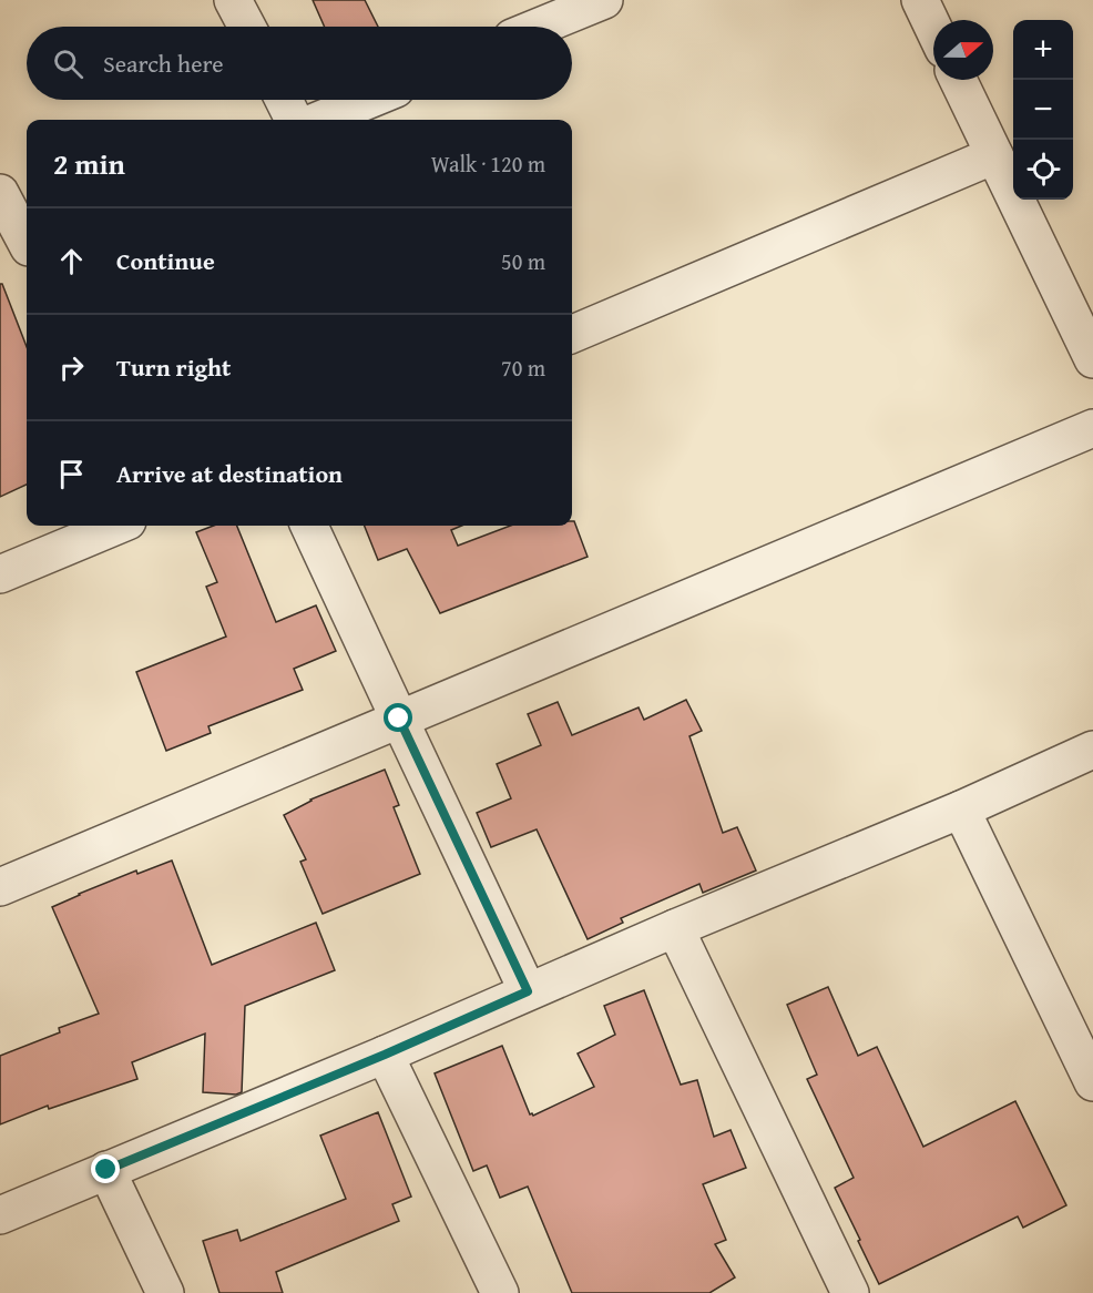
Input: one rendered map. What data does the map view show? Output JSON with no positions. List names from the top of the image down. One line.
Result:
{"north":"right","page":{"map_buttons":["+","−"],"search":"Search here","heading":["2 min","Walk · 120 m"],"list":[["Continue","50 m"],["Turn right","70 m"],"Arrive at destination"]}}
